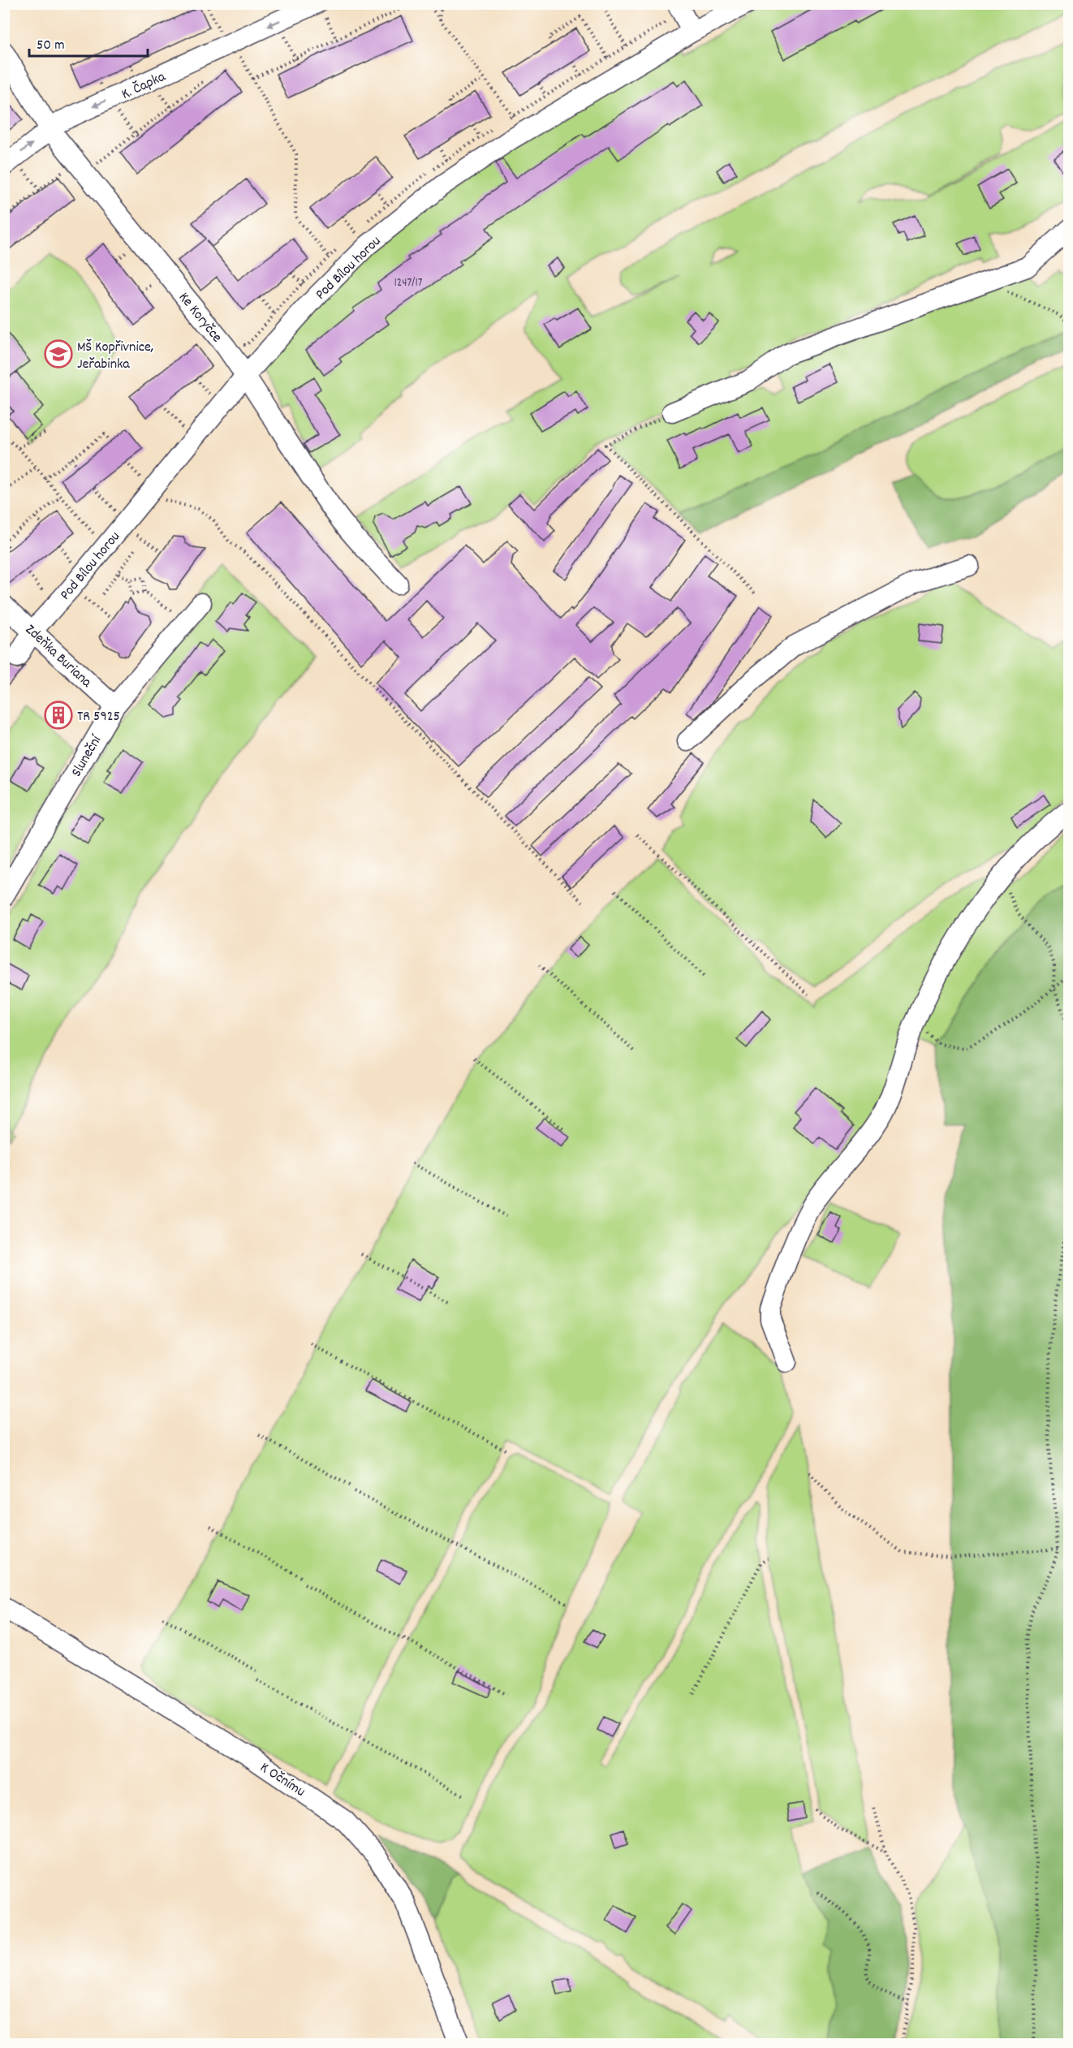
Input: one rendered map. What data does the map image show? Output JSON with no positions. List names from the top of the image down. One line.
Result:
{"streets":{"street":["K. Čapka","Pod Bílou horou","Ke Koryčce","Zdeňka Buriana","Sluneční","K Očnímu"]},"crossings":[["K. Čapka","Ke Koryčce"],["Pod Bílou horou","Ke Koryčce"],["Pod Bílou horou","Zdeňka Buriana"],["Zdeňka Buriana","Sluneční"]],"places":{"school or university":["MŠ Kopřivnice, Jeřabinka"],"building":["TR 5925"]},"house_numbers":["1247/17"],"scale_bar":"50 m"}
